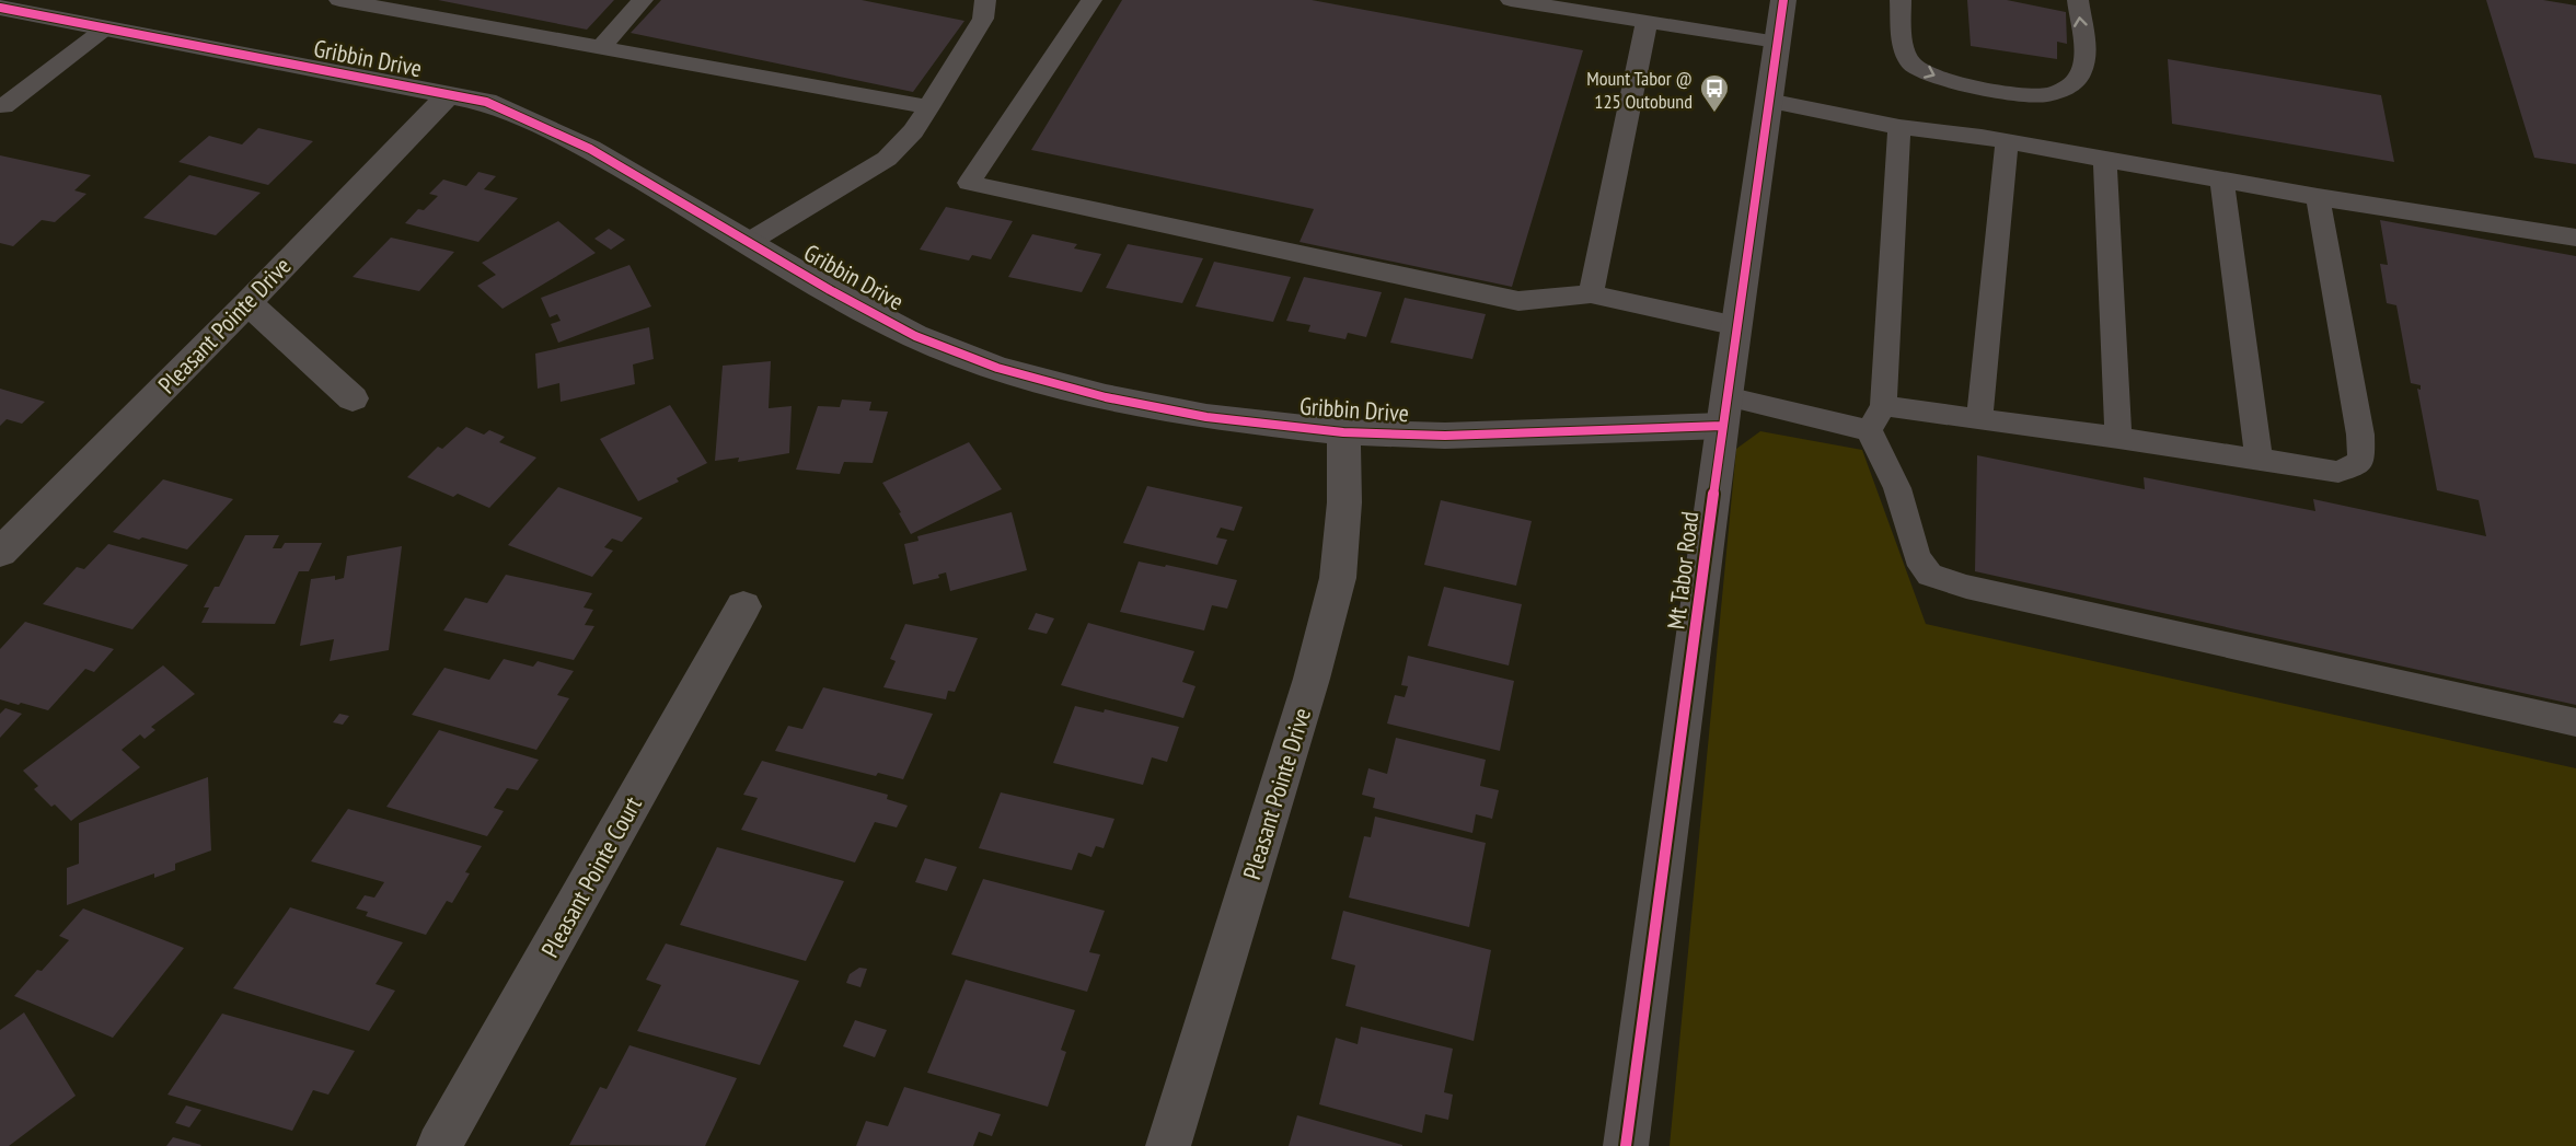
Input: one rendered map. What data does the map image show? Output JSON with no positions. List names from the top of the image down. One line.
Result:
{"streets":{"street":["Gribbin Drive","Pleasant Pointe Drive","Mt Tabor Road","Pleasant Pointe Court"]},"crossings":[["Gribbin Drive","Pleasant Pointe Drive"],["Gribbin Drive","Mt Tabor Road"]],"places":{"bus stop":["Mount Tabor @ 125 Outobund"]}}
